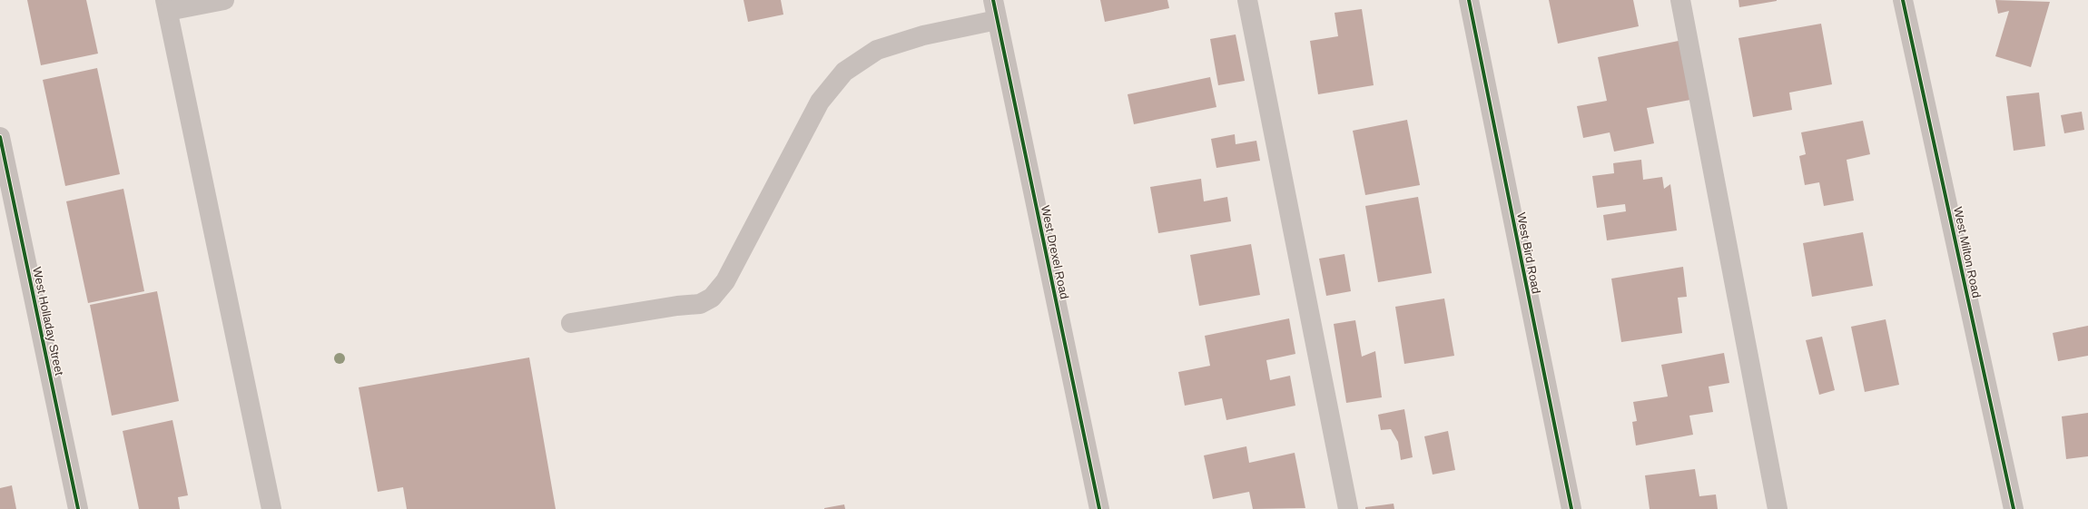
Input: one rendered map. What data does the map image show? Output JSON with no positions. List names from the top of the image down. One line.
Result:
{"streets":{"street":["West Drexel Road","West Milton Road","West Bird Road","West Holladay Street"]}}
